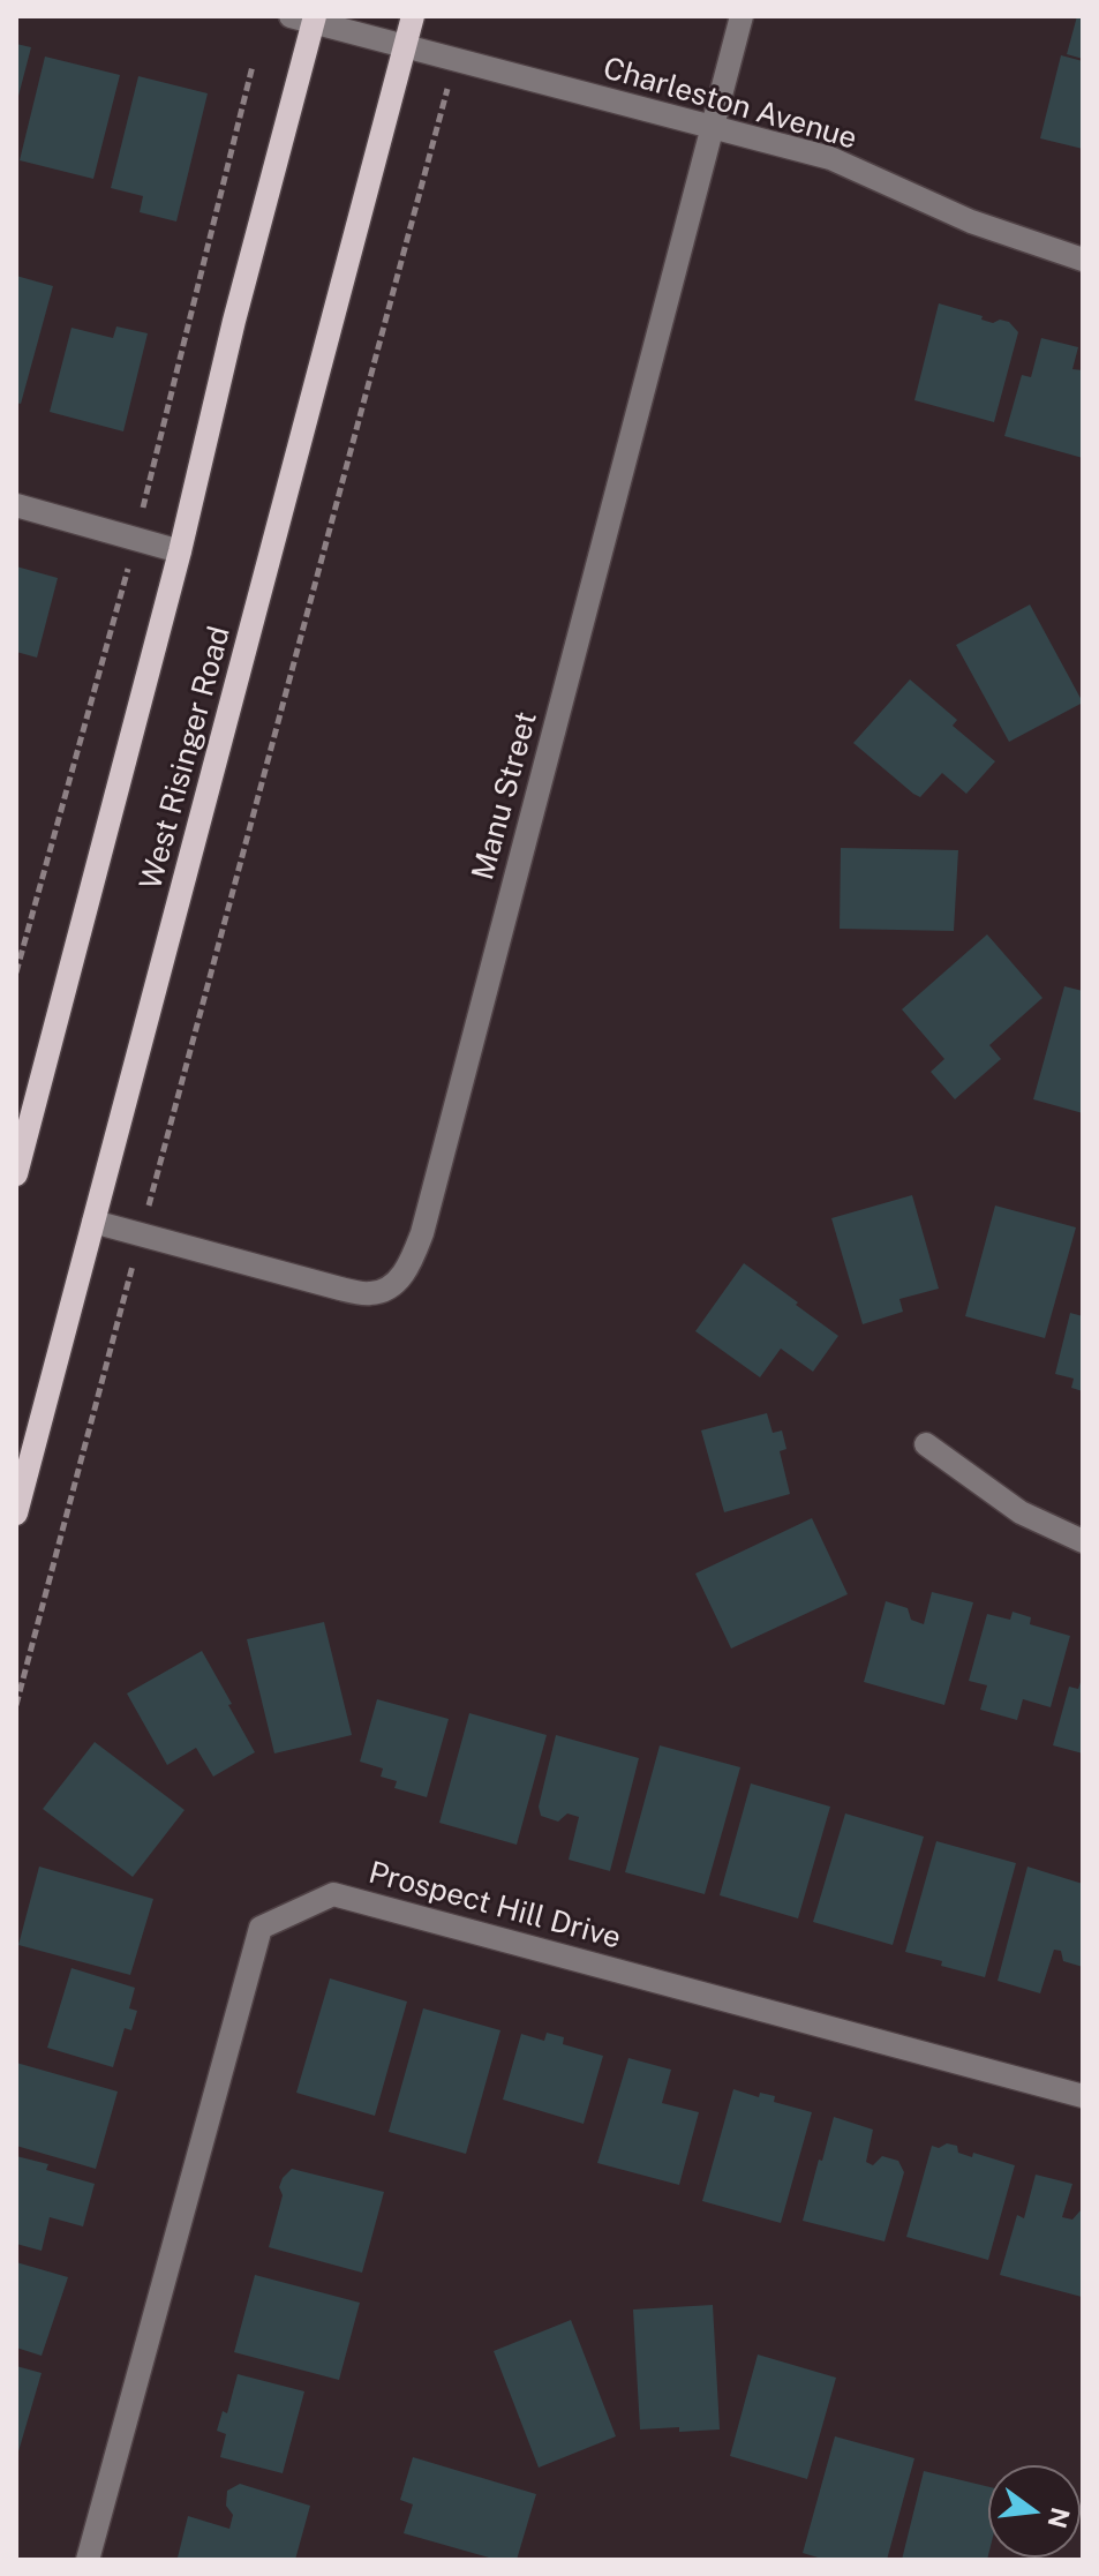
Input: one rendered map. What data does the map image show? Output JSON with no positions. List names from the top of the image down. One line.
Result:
{"streets":{"main road":["West Risinger Road"],"street":["Charleston Avenue","Manu Street","Prospect Hill Drive"]},"crossings":[["Charleston Avenue","West Risinger Road"],["Charleston Avenue","Manu Street"],["West Risinger Road","Manu Street"]],"north":"right"}
